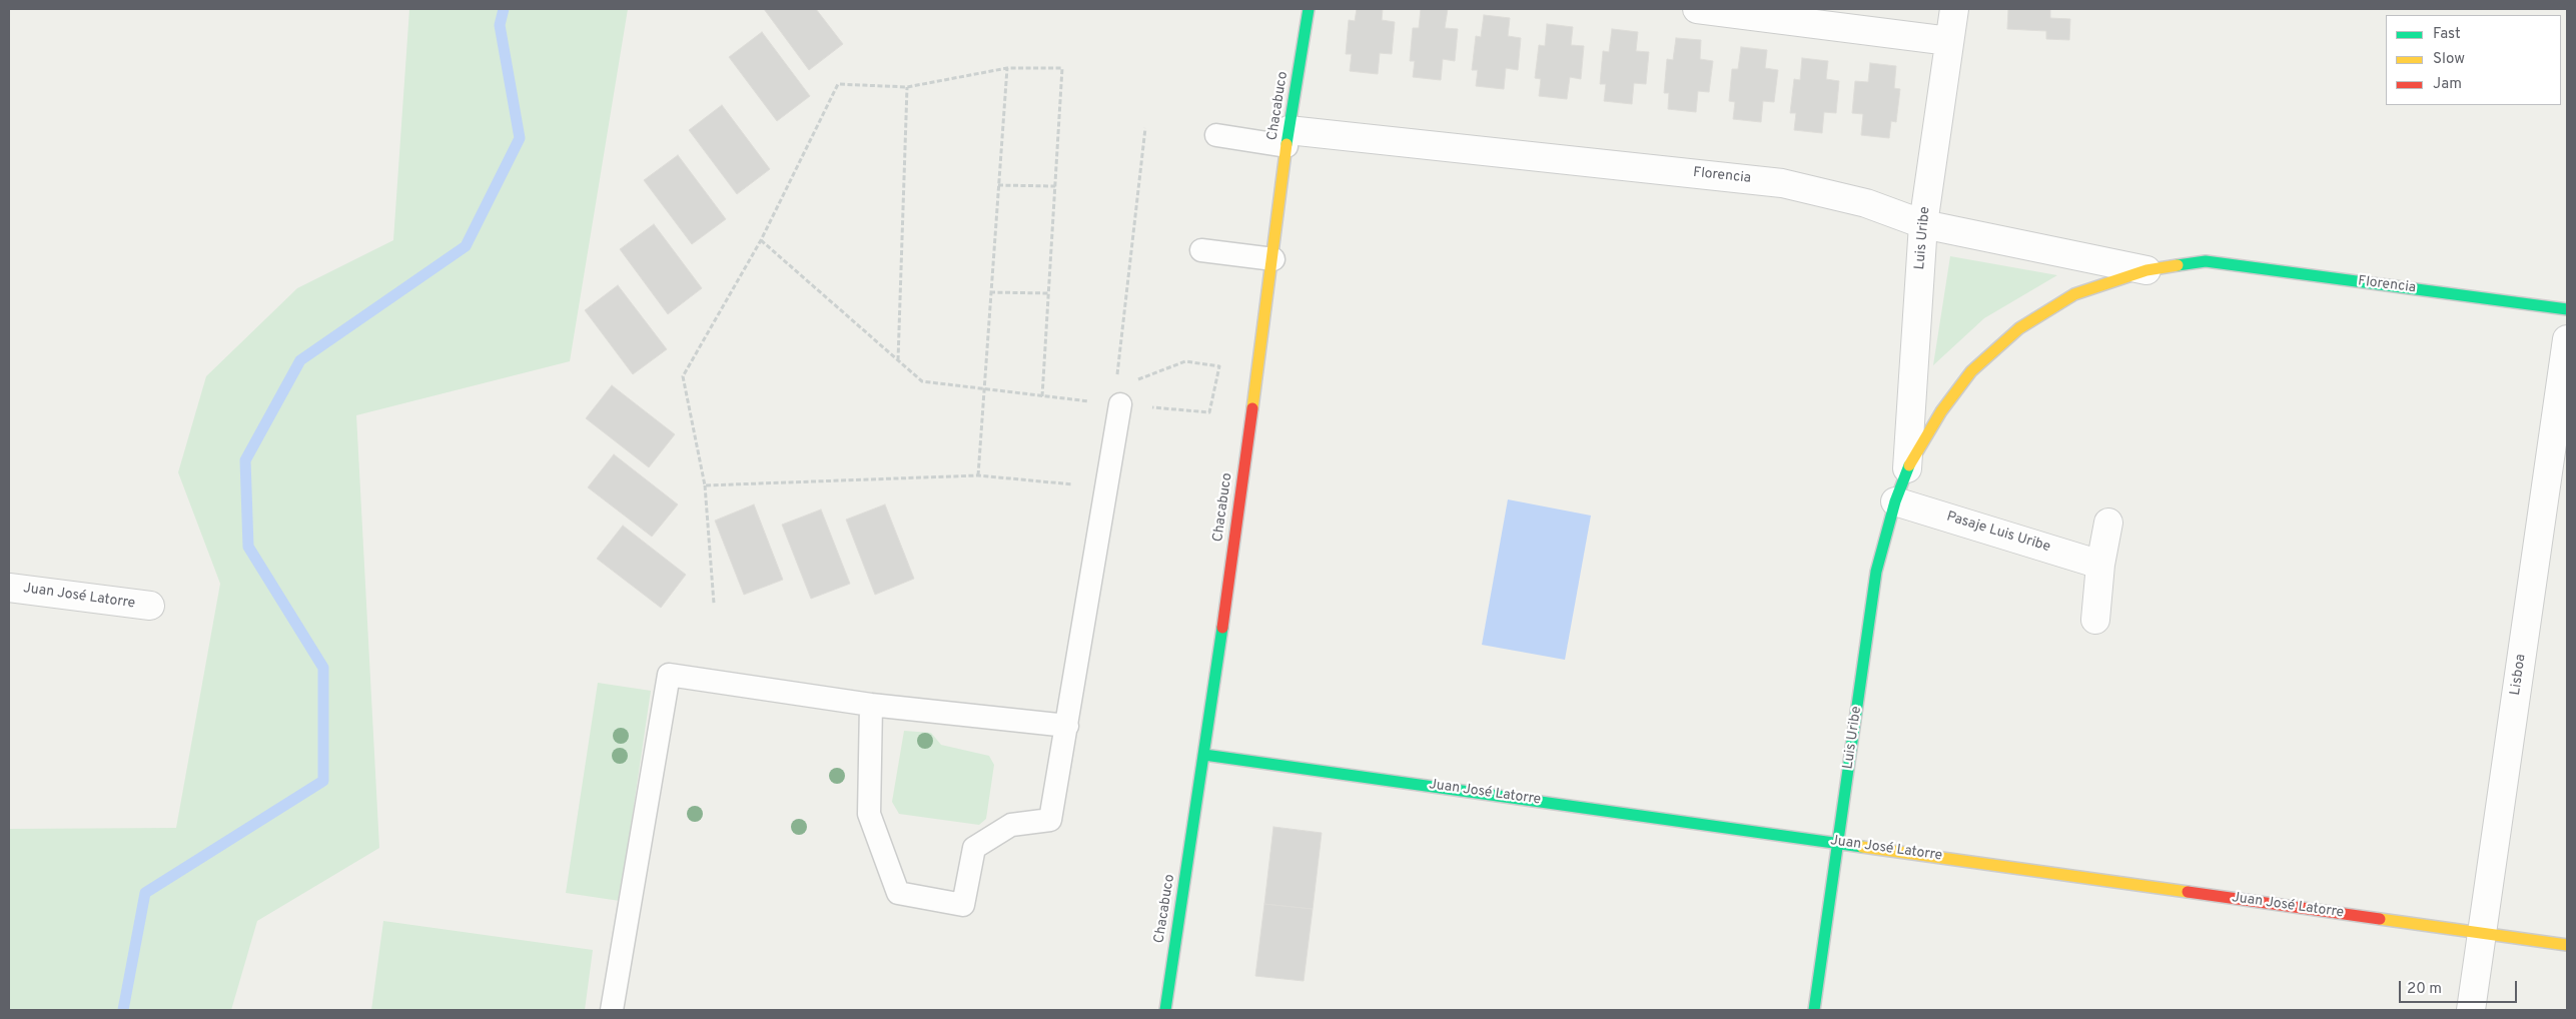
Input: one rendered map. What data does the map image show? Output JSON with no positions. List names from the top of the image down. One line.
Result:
{"streets":{"street":["Chacabuco","Florencia","Luis Uribe","Pasaje Luis Uribe","Juan José Latorre","Lisboa"]},"crossings":[["Chacabuco","Florencia"],["Chacabuco","Juan José Latorre"],["Florencia","Luis Uribe"],["Luis Uribe","Pasaje Luis Uribe"],["Luis Uribe","Juan José Latorre"],["Juan José Latorre","Lisboa"]],"legend":["Fast","Slow","Jam"],"scale_bar":"20 m"}
